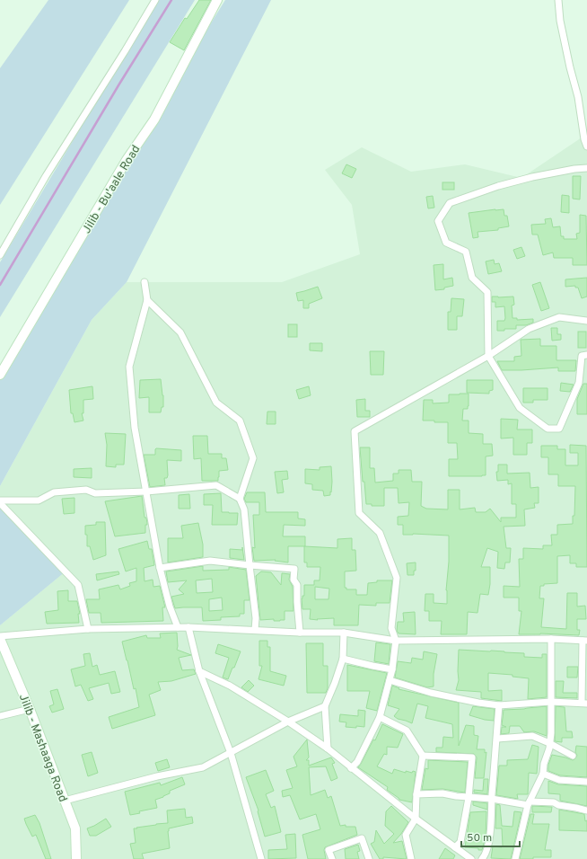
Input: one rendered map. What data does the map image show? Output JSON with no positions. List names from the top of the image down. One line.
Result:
{"streets":{"main road":["Jilib - Bu'aale Road","Jilib - Mashaaga Road"]},"scale_bar":"50 m"}
